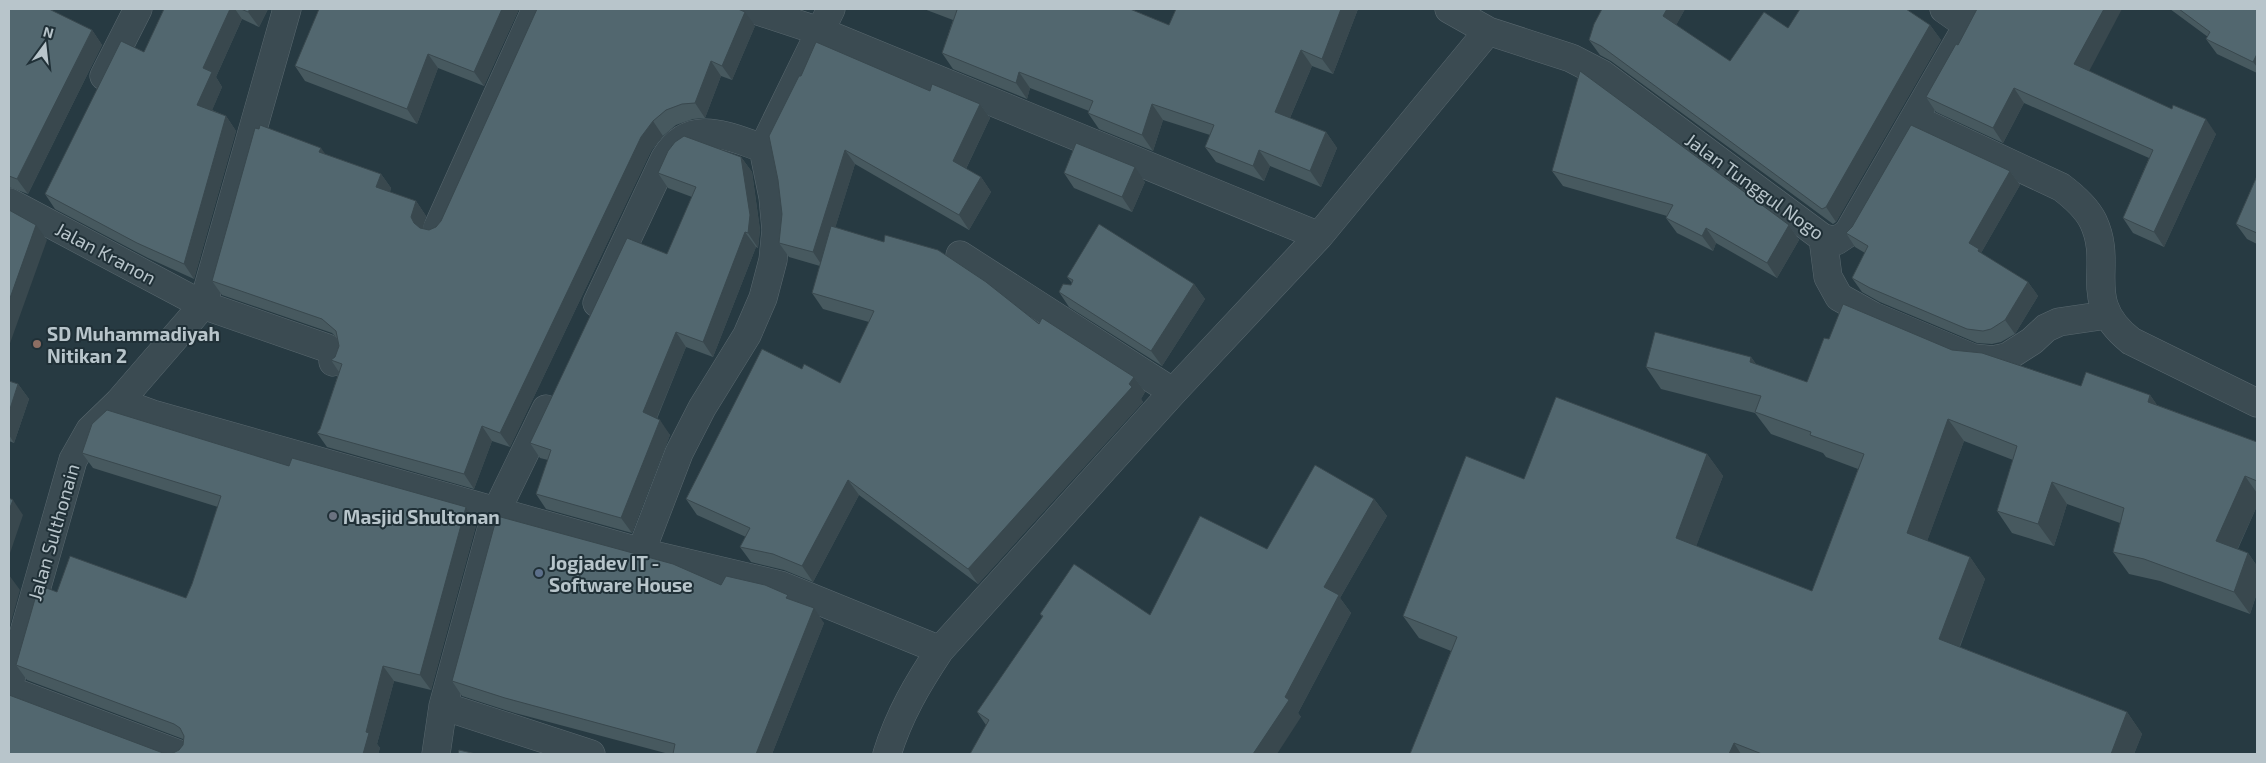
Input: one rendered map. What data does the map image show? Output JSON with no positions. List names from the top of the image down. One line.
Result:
{"streets":{"street":["Jalan Tunggul Nogo","Jalan Kranon","Jalan Sulthonain"]},"crossings":[["Jalan Kranon","Jalan Sulthonain"]],"places":["SD Muhammadiyah Nitikan 2","Masjid Shultonan","Jogjadev IT - Software House"],"north":"top"}
